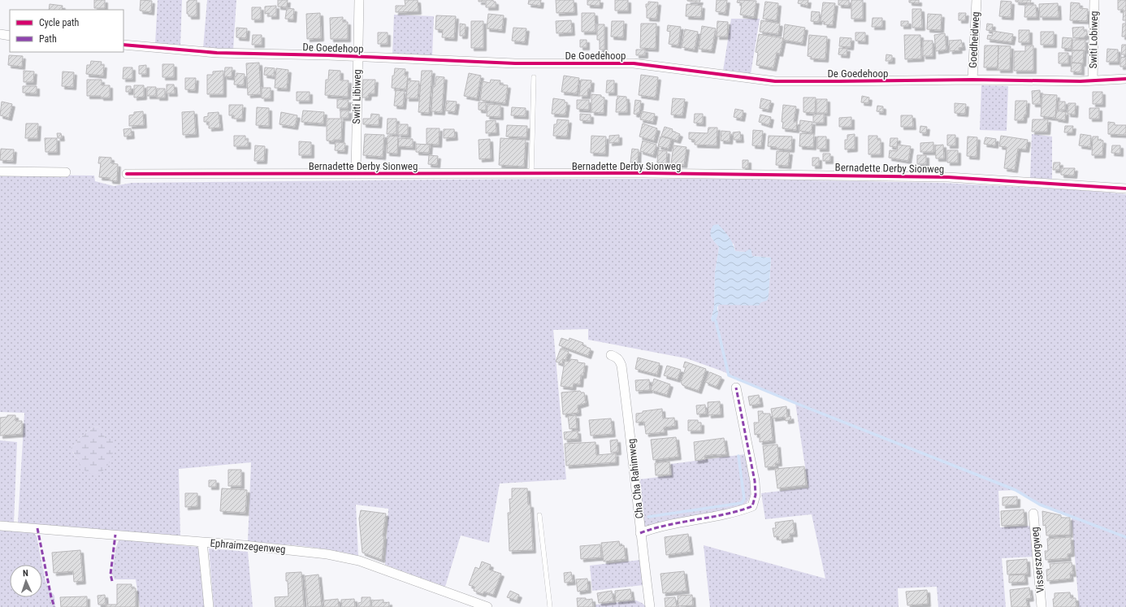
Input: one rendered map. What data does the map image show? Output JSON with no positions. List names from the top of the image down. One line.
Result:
{"streets":{"street":["Goedheidweg","Switi Lobiweg","De Goedehoop","Switi Libiweg","Bernadette Derby Sionweg","Cha Cha Rahimweg","Ephraimzegenweg","Visserszorgweg"]},"crossings":[["Goedheidweg","De Goedehoop"],["Switi Lobiweg","De Goedehoop"],["De Goedehoop","Switi Libiweg"],["Switi Libiweg","Bernadette Derby Sionweg"]],"legend":["Cycle path","Path"],"north":"top"}
